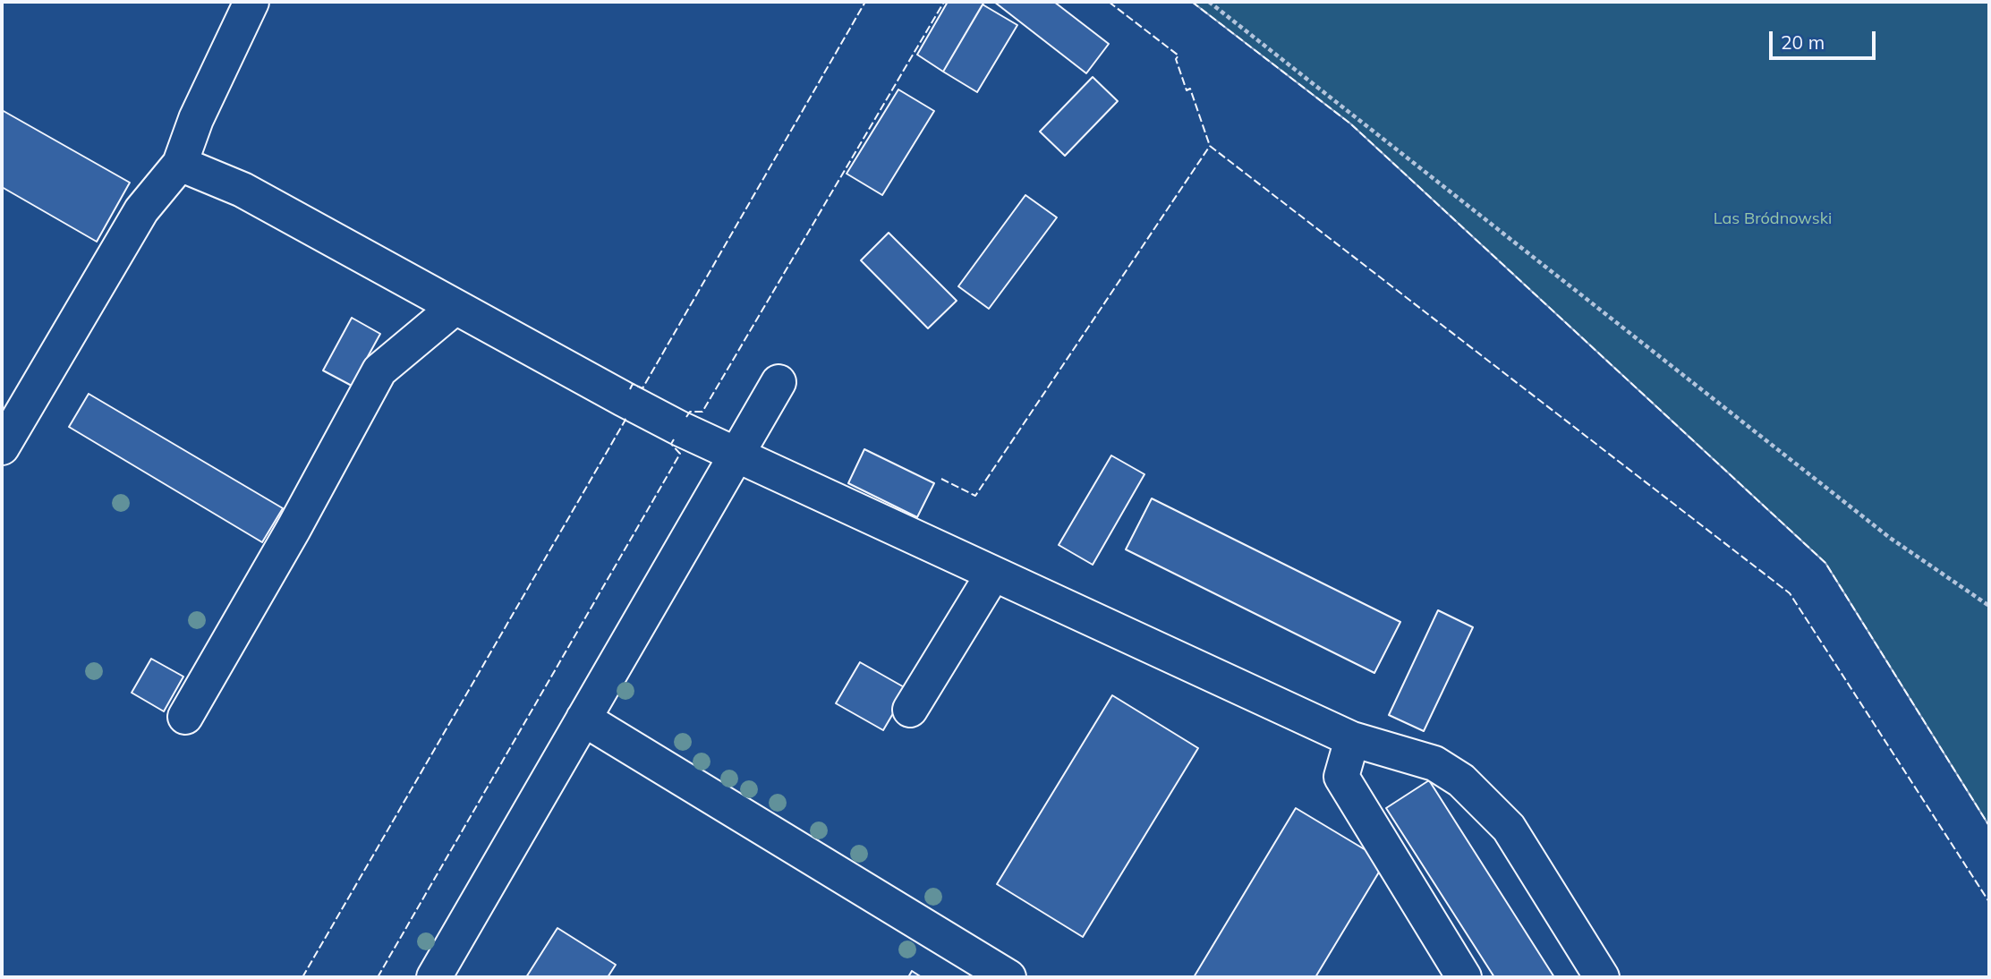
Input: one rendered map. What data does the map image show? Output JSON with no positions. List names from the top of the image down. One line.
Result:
{"parks":["Las Bródnowski"],"scale_bar":"20 m"}
